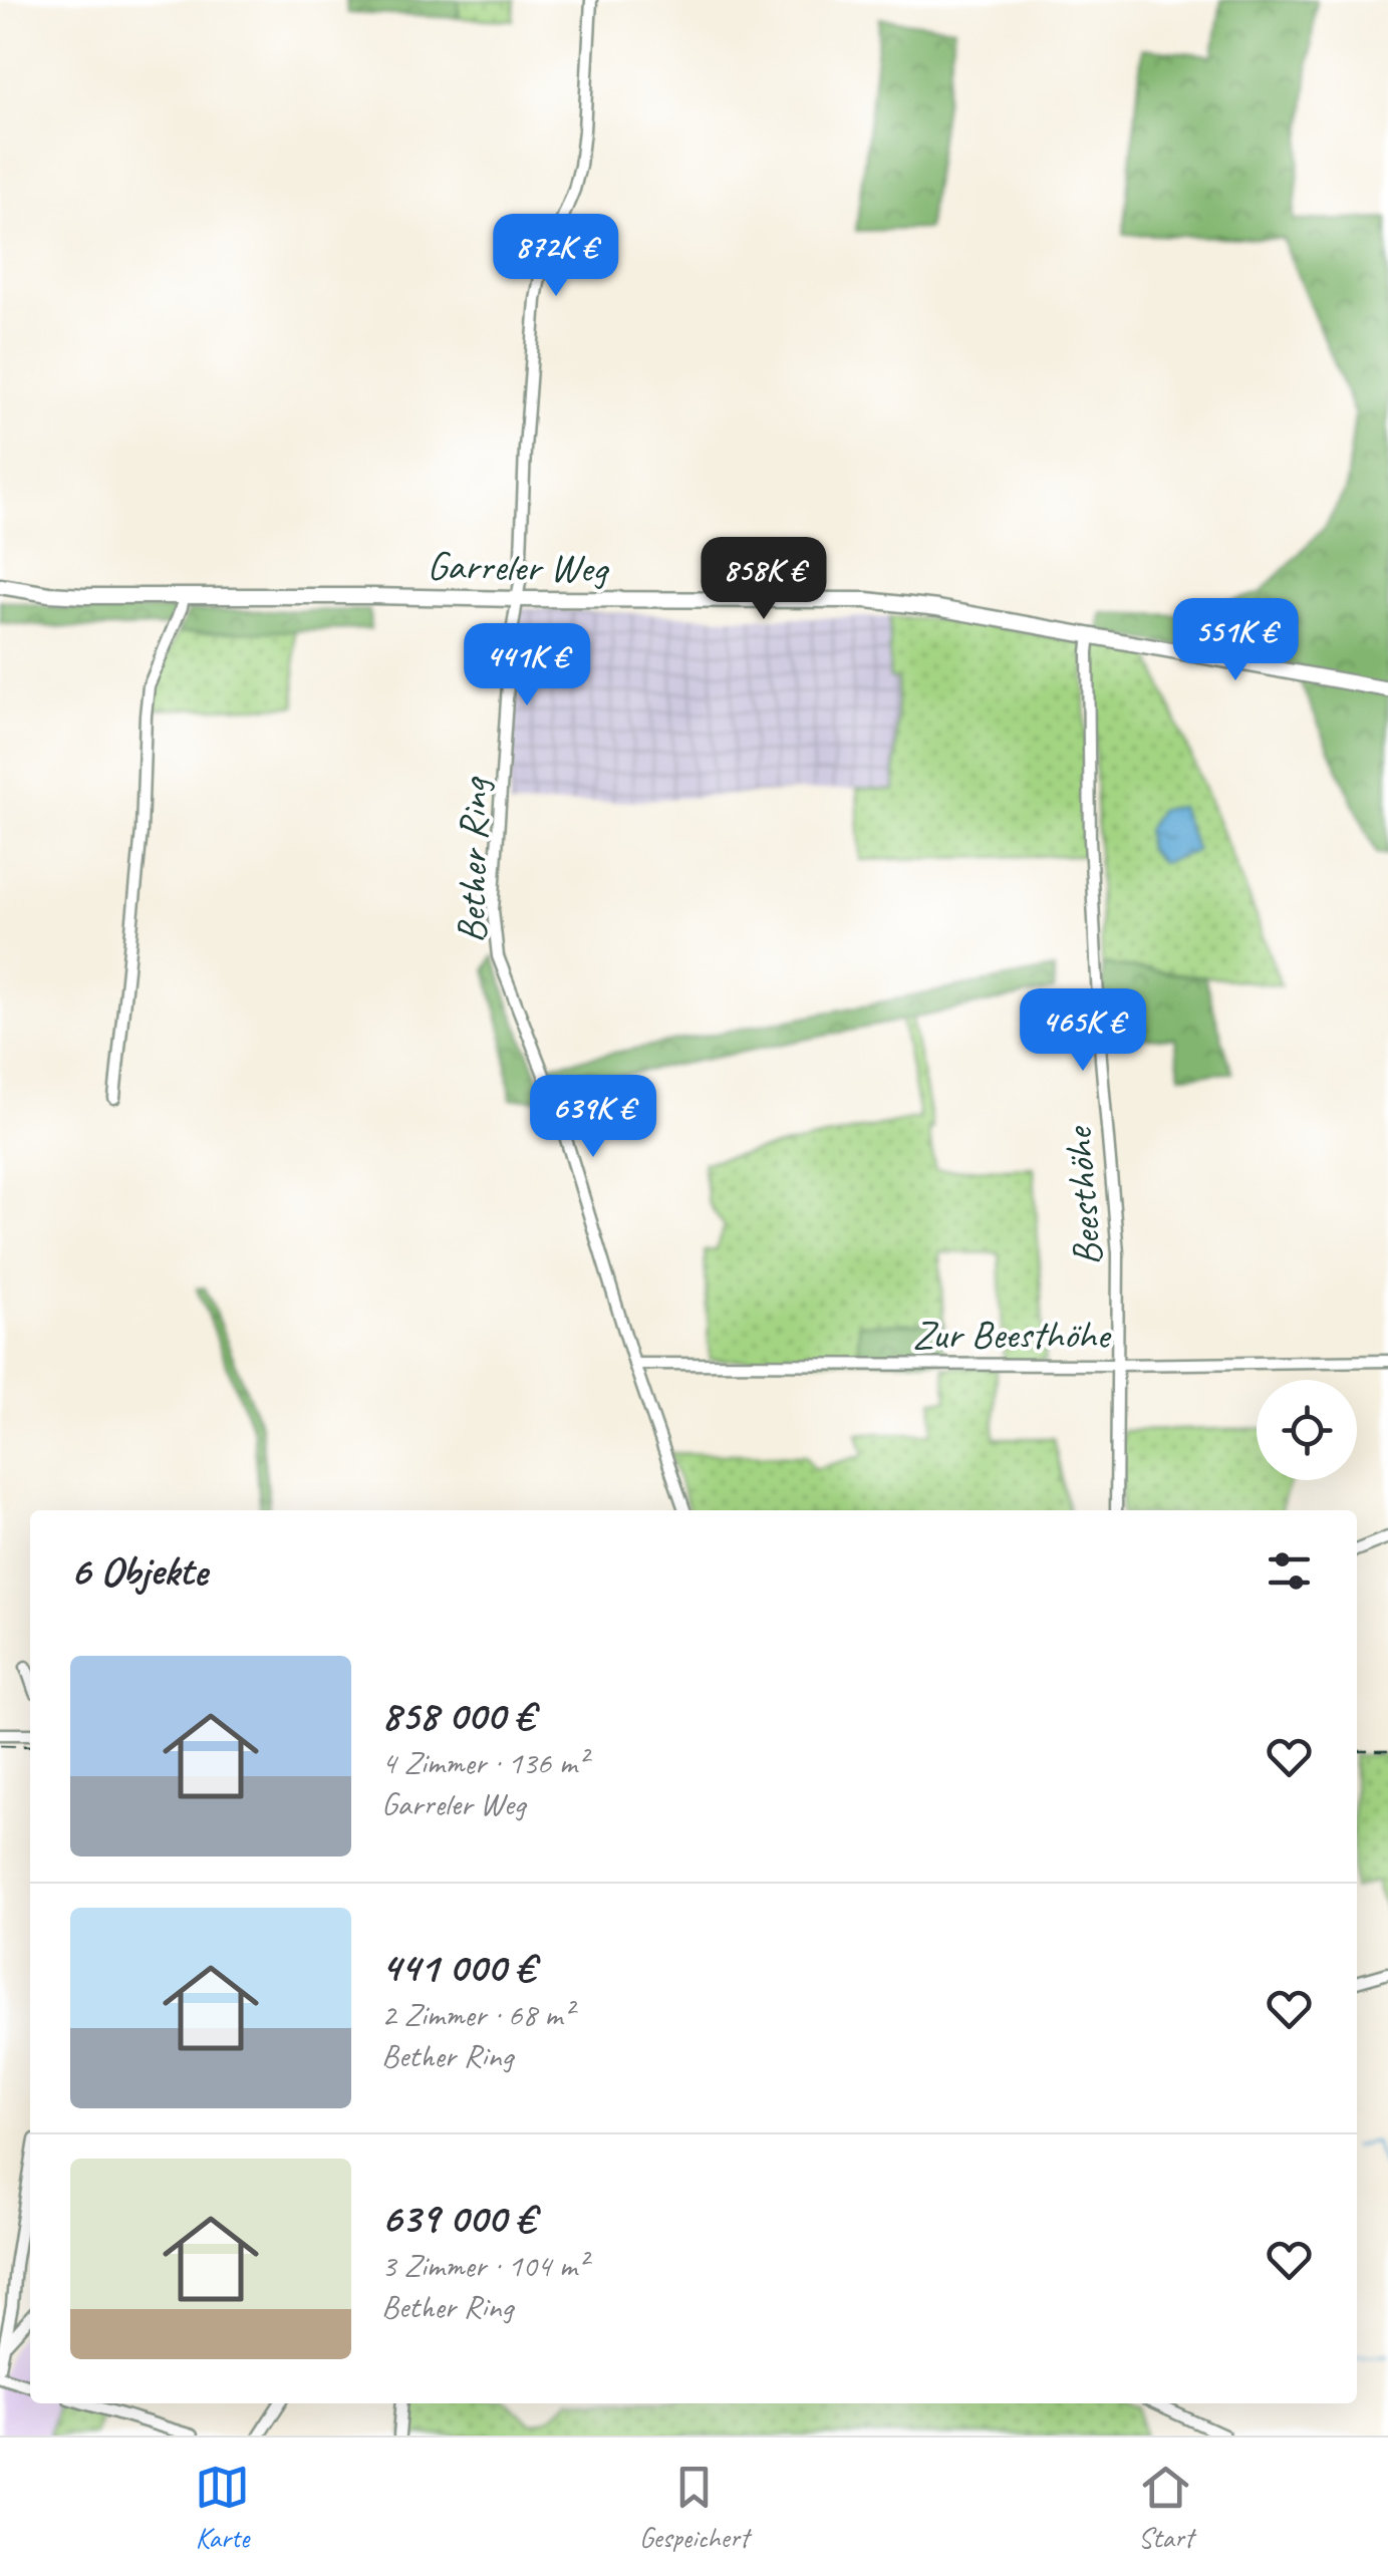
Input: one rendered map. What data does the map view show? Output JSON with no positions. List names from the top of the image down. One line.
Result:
{"streets":{"street":["Garreler Weg","Bether Ring","Beesthöhe","Zur Beesthöhe"]},"crossings":[["Garreler Weg","Bether Ring"],["Garreler Weg","Beesthöhe"],["Bether Ring","Zur Beesthöhe"],["Beesthöhe","Zur Beesthöhe"]],"page":{"price":["872K €","858K €","551K €","441K €","465K €","639K €"],"heading":"6 Objekte","list":[{"name":"858 000 €","note":"4 Zimmer · 136 m² · Garreler Weg"},{"name":"441 000 €","note":"2 Zimmer · 68 m² · Bether Ring"},{"name":"639 000 €","note":"3 Zimmer · 104 m² · Bether Ring"}],"tabs":["Karte","Gespeichert","Start"]}}
